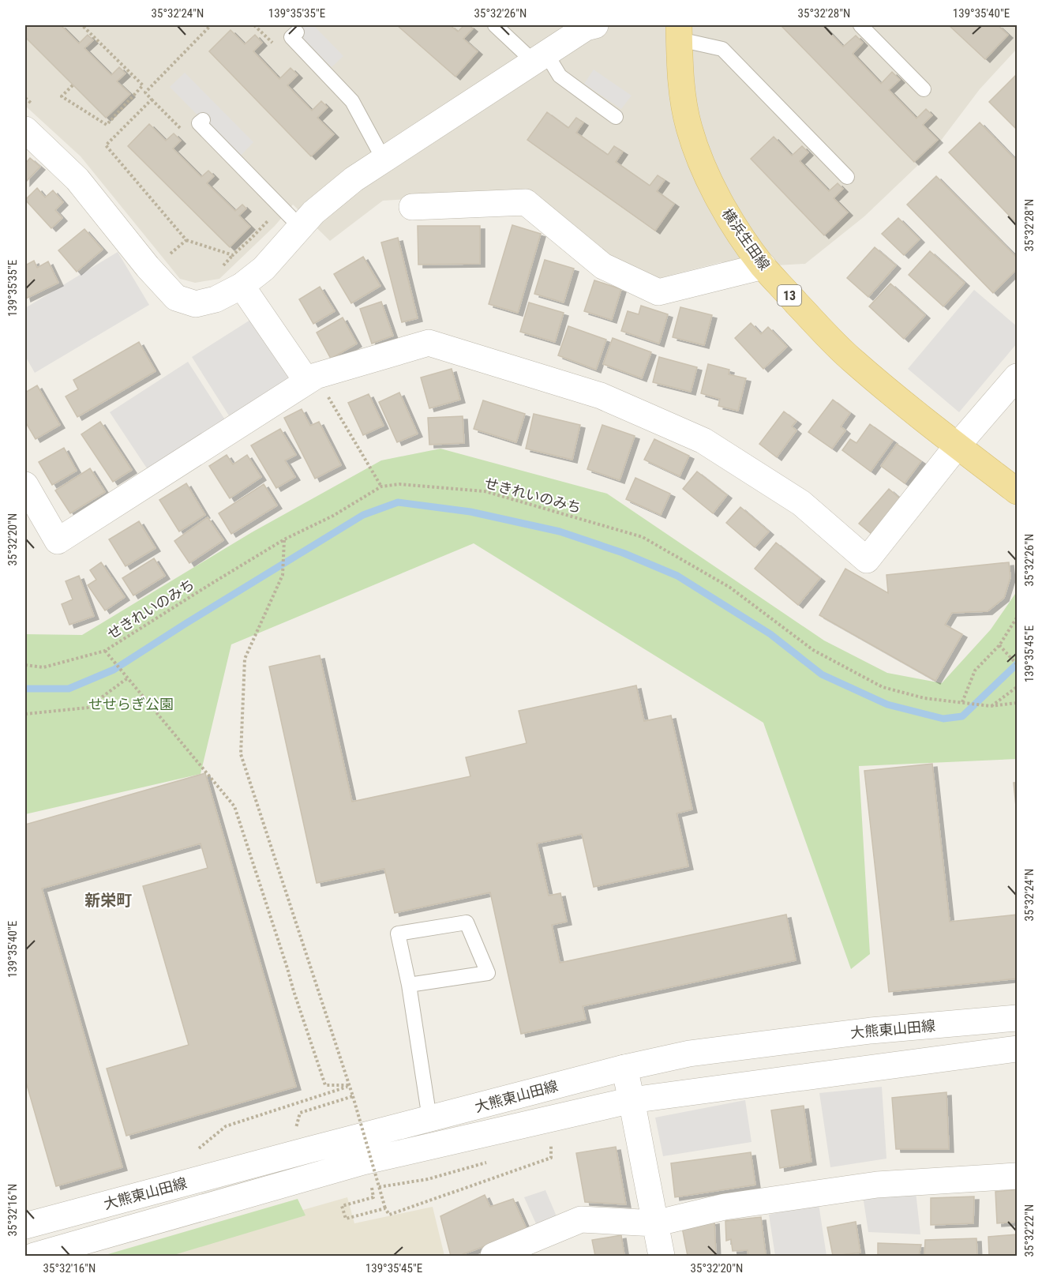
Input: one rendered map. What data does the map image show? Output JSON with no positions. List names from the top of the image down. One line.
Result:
{"streets":{"main road":["横浜生田線","13"],"street":["大熊東山田線"],"path":["せきれいのみち"]},"districts":["新栄町"],"parks":["せせらぎ公園"],"coordinates":["35°32'24\"N","139°35'35\"E","35°32'26\"N","35°32'28\"N","139°35'40\"E","35°32'20\"N","139°35'45\"E","35°32'16\"N","35°32'22\"N"]}
